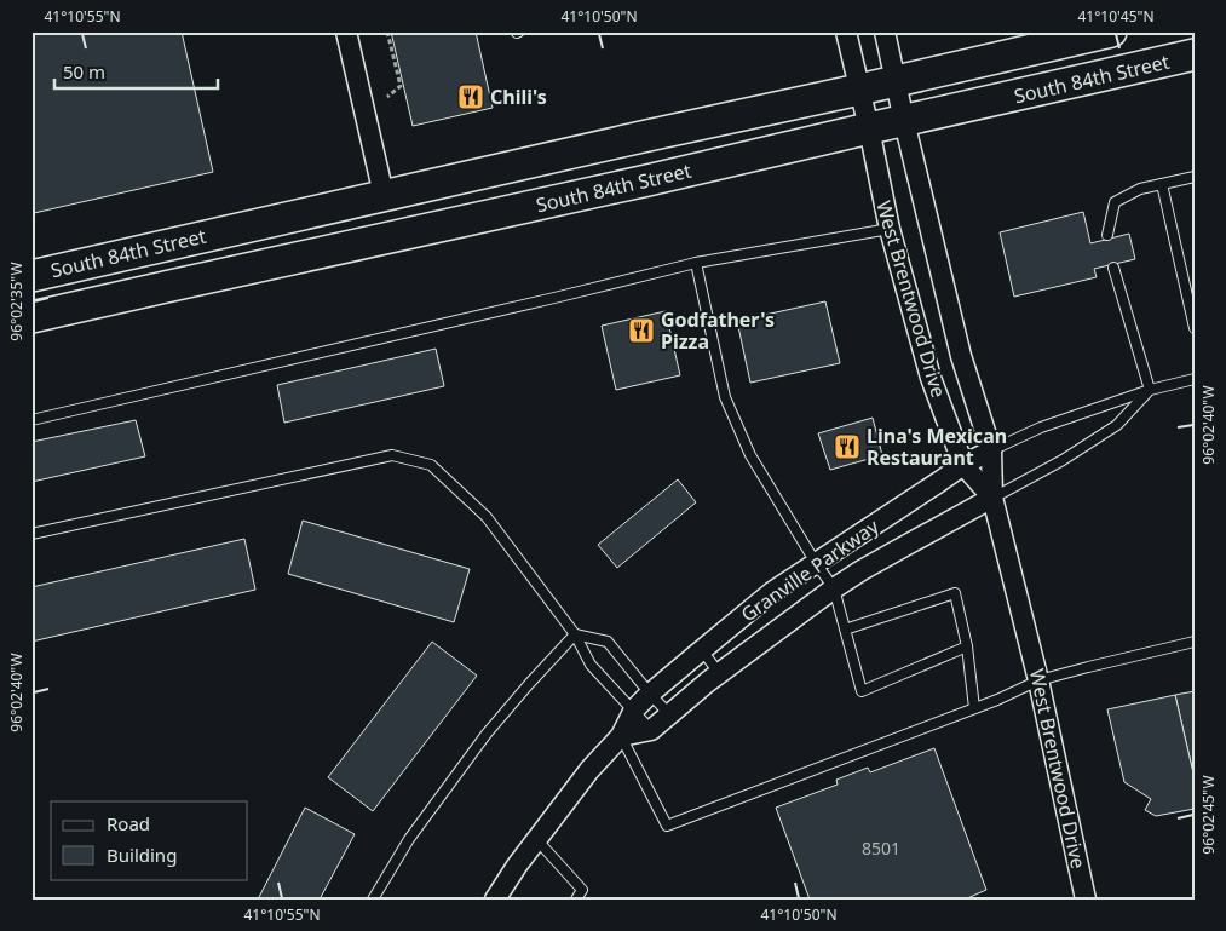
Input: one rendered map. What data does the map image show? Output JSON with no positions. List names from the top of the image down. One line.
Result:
{"streets":{"main road":["South 84th Street"],"street":["West Brentwood Drive","Granville Parkway"]},"crossings":[["South 84th Street","West Brentwood Drive"],["West Brentwood Drive","Granville Parkway"]],"places":{"restaurant":["Chili's","Godfather's Pizza","Lina's Mexican Restaurant"]},"house_numbers":["8501"],"legend":["Road","Building"],"scale_bar":"50 m","coordinates":["41°10'55\"N","41°10'50\"N","41°10'45\"N","96°02'35\"W","96°02'40\"W","96°02'45\"W"]}
